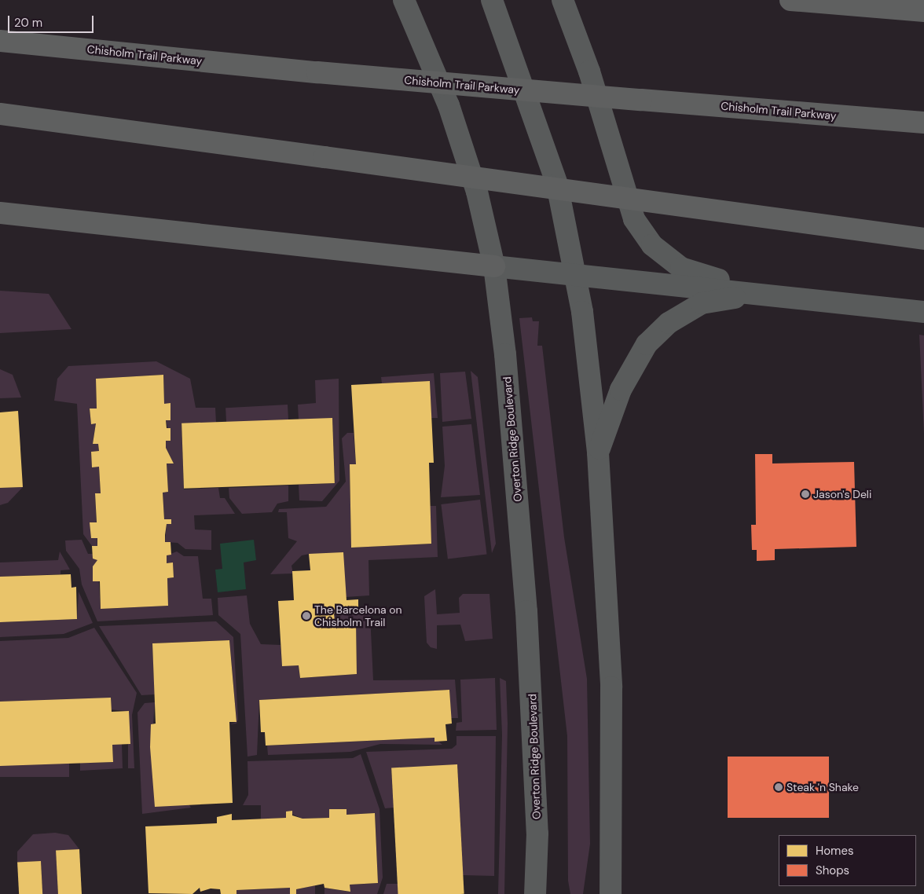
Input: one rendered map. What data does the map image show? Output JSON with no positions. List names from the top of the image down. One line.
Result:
{"streets":{"highway":["Chisholm Trail Parkway"],"street":["Overton Ridge Boulevard"]},"places":["Jason's Deli","The Barcelona on Chisholm Trail","Steak 'n Shake"],"legend":["Homes","Shops"],"scale_bar":"20 m"}
